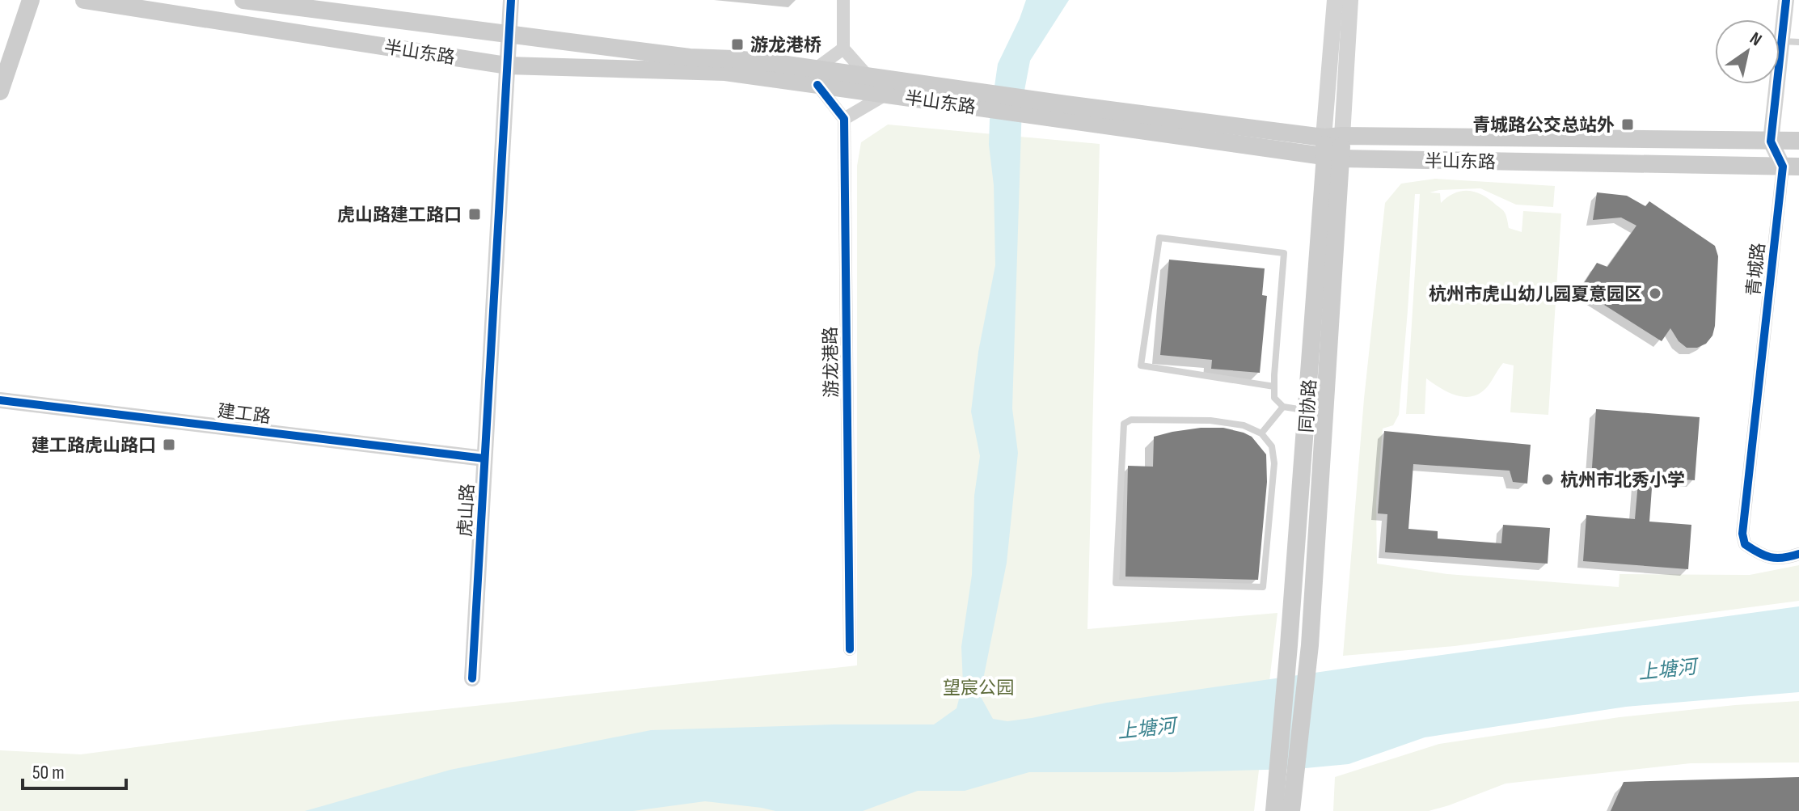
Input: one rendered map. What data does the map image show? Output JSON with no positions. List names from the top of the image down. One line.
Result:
{"streets":{"main road":["半山东路","同协路"],"street":["青城路","游龙港路","建工路","虎山路"]},"crossings":[["半山东路","青城路"],["半山东路","同协路"],["半山东路","虎山路"],["建工路","虎山路"]],"water":["上塘河"],"parks":["望宸公园"],"places":{"transit":["游龙港桥","青城路公交总站外","虎山路建工路口","建工路虎山路口"],"other":["杭州市虎山幼儿园夏意园区","杭州市北秀小学"]},"scale_bar":"50 m","north":"top right"}
